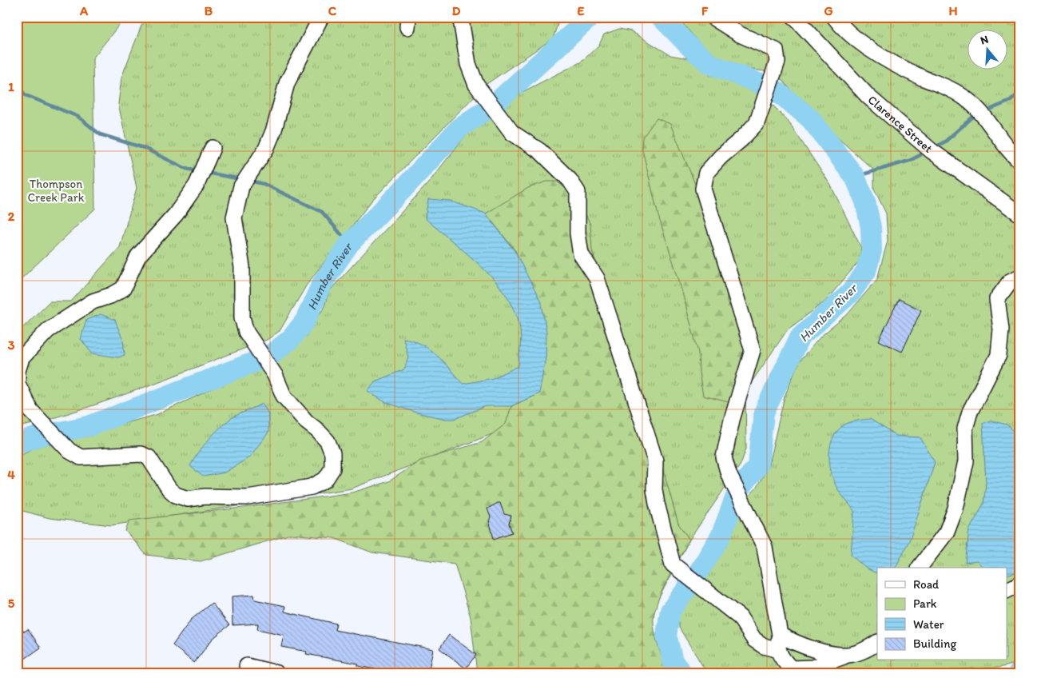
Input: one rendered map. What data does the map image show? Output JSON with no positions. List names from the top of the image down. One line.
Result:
{"streets":{"street":["Clarence Street"]},"water":["Humber River"],"parks":["Thompson Creek Park"],"legend":["Road","Park","Water","Building"],"north":"top","grid":{"columns":["A","B","C","D","E","F","G","H"],"rows":["1","2","3","4","5"]}}
